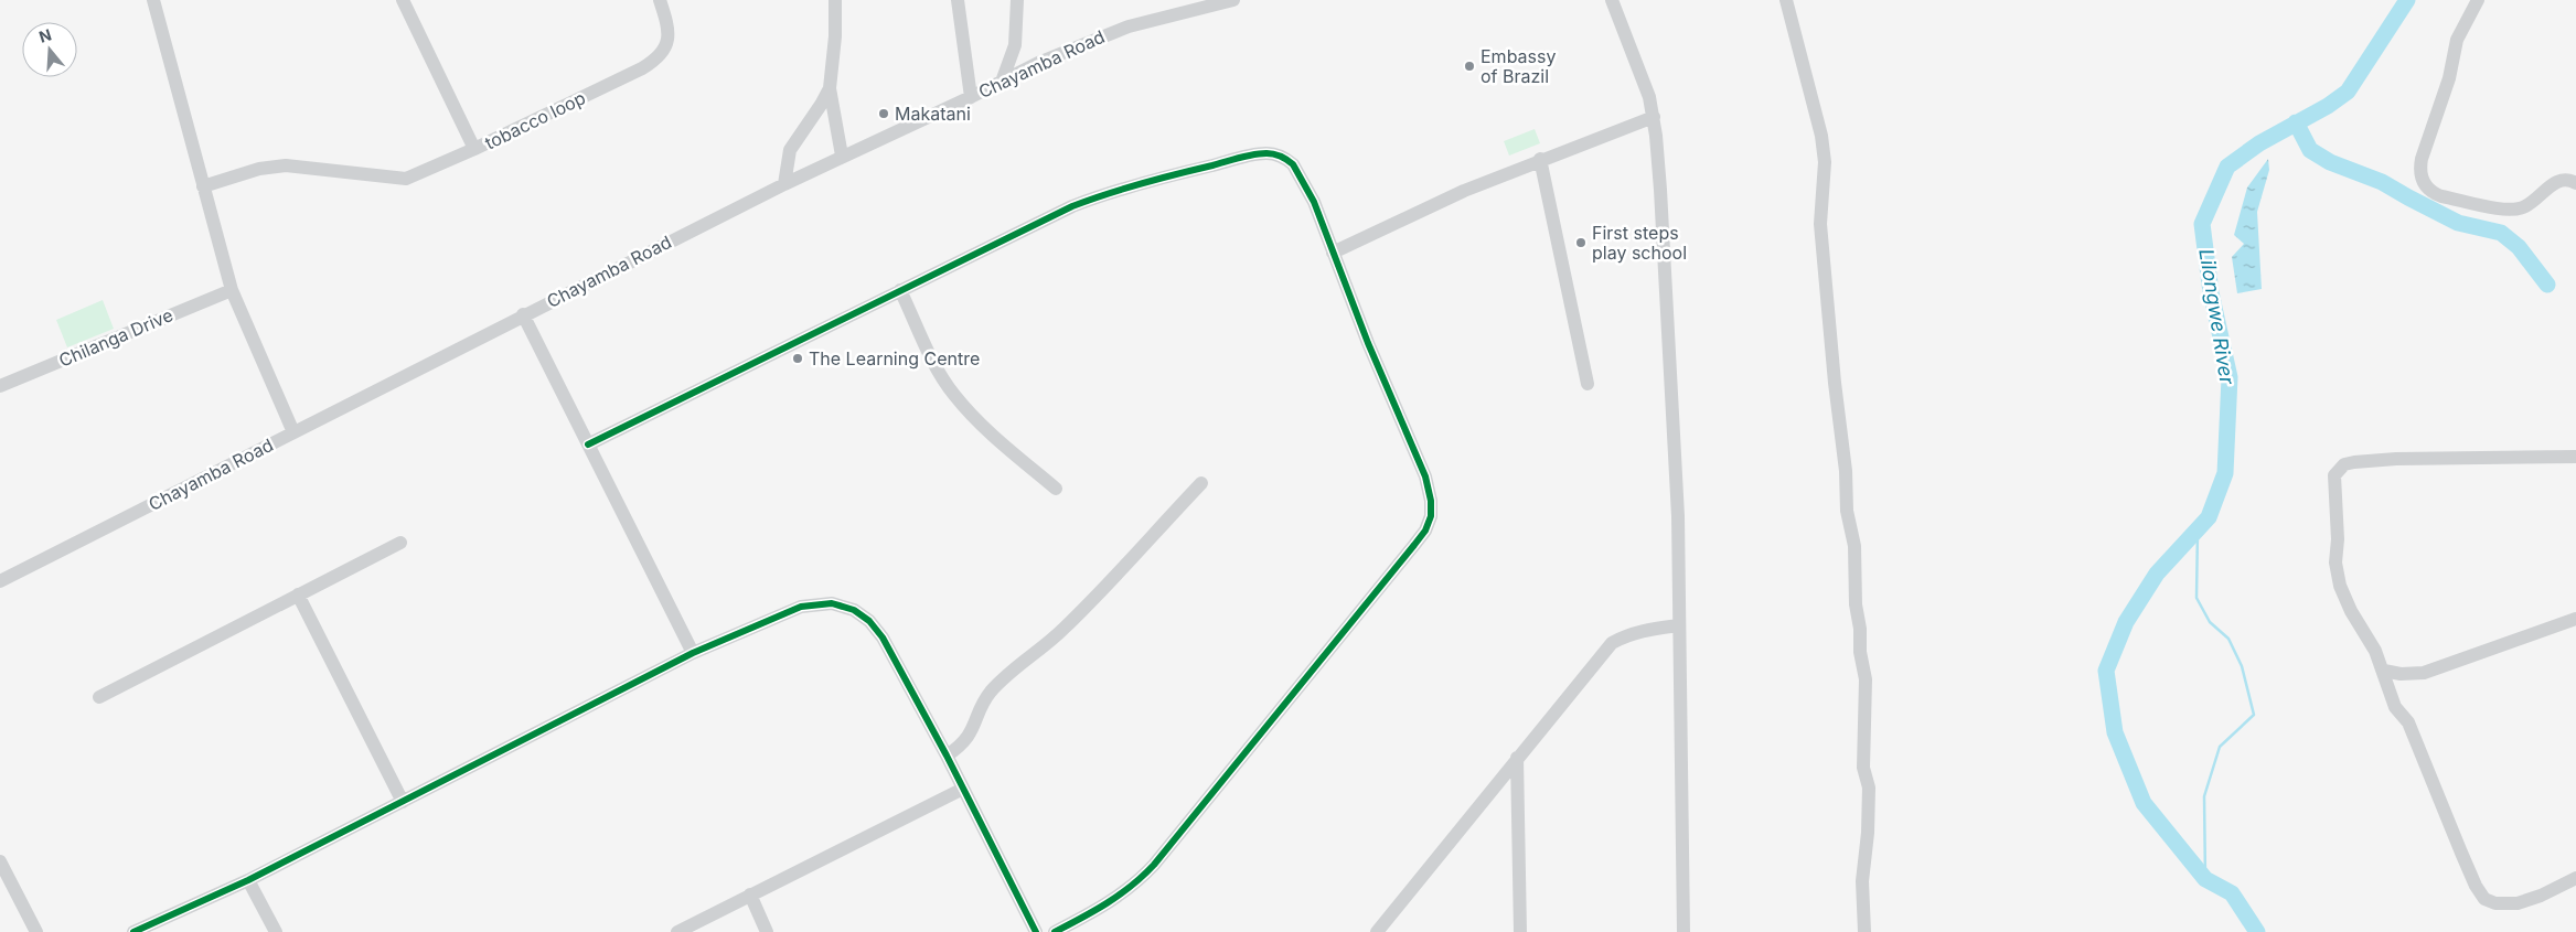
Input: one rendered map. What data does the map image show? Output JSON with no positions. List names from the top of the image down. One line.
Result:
{"streets":{"street":["Chayamba Road","tobacco loop","Chilanga Drive"]},"water":["Lilongwe River"],"places":["Embassy of Brazil","Makatani","First steps play school","The Learning Centre"],"north":"top"}
